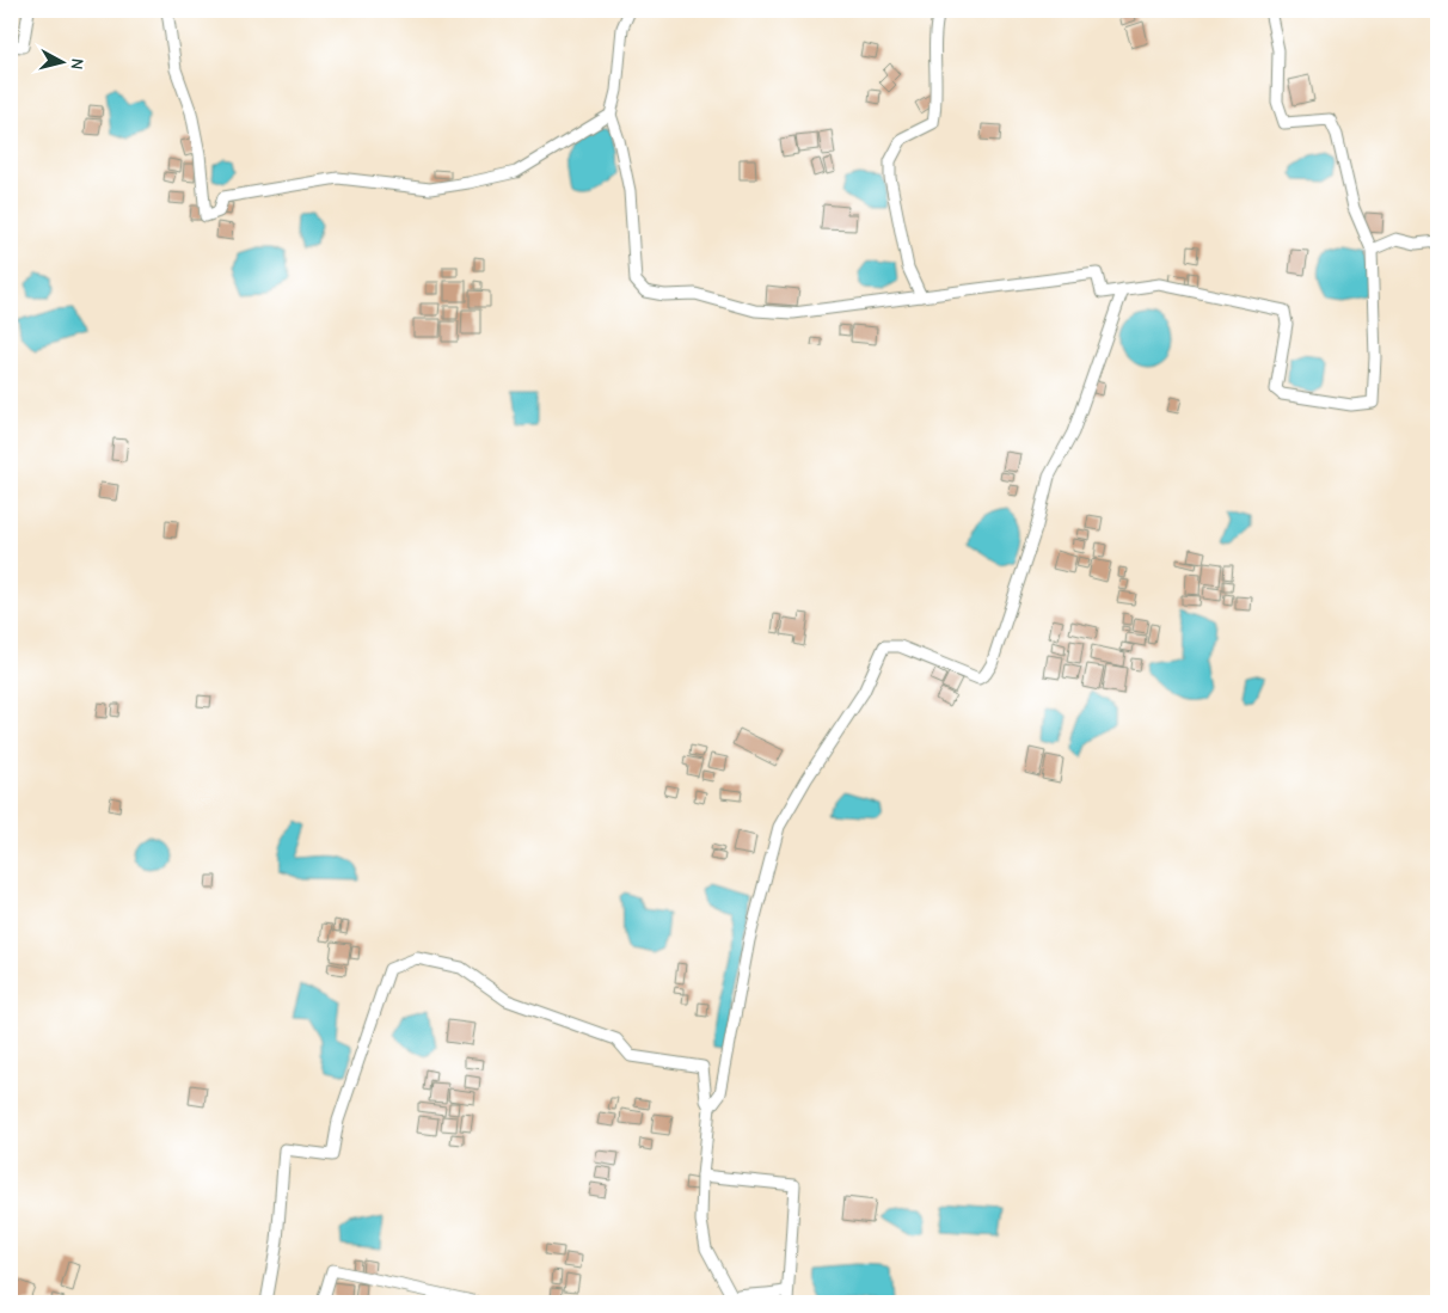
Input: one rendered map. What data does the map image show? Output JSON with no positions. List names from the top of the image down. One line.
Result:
{"north":"right"}
